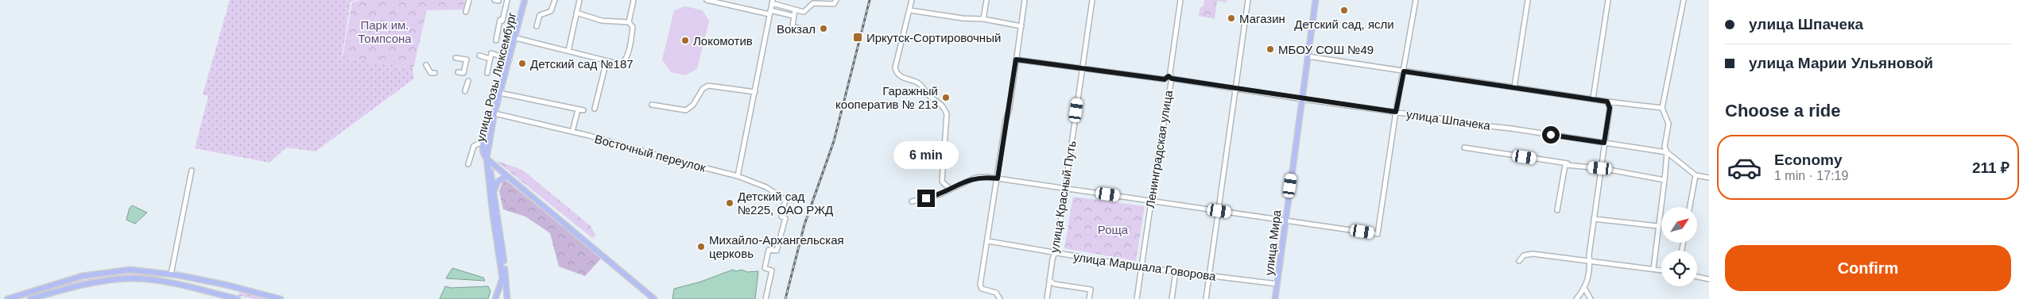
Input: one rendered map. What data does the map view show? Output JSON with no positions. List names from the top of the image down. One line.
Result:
{"streets":{"main road":["улица Розы Люксембург","улица Мира"],"street":["улица Шпачека","Ленинградская улица","Восточный переулок","улица Красный Путь","улица Маршала Говорова"]},"crossings":[["улица Розы Люксембург","Восточный переулок"],["улица Шпачека","Ленинградская улица"],["улица Шпачека","улица Красный Путь"],["улица Шпачека","улица Мира"],["Ленинградская улица","улица Маршала Говорова"],["улица Красный Путь","улица Маршала Говорова"],["улица Мира","улица Маршала Говорова"]],"parks":["Парк им. Томпсона","Роща"],"places":{"other":["Детский сад, ясли","Магазин","Вокзал","Локомотив","МБОУ СОШ №49","Детский сад №187","Гаражный кооператив № 213","Детский сад №225, ОАО РЖД","Михайло-Архангельская церковь"],"transit":["Иркутск-Сортировочный"]},"north":"top right","page":{"banner":["улица Шпачека","улица Марии Ульяновой"],"heading":"Choose a ride","list":[{"name":"Economy","note":"1 min · 17:19","value":"211 ₽"}],"bubble":"6 min","buttons":"Confirm"}}
